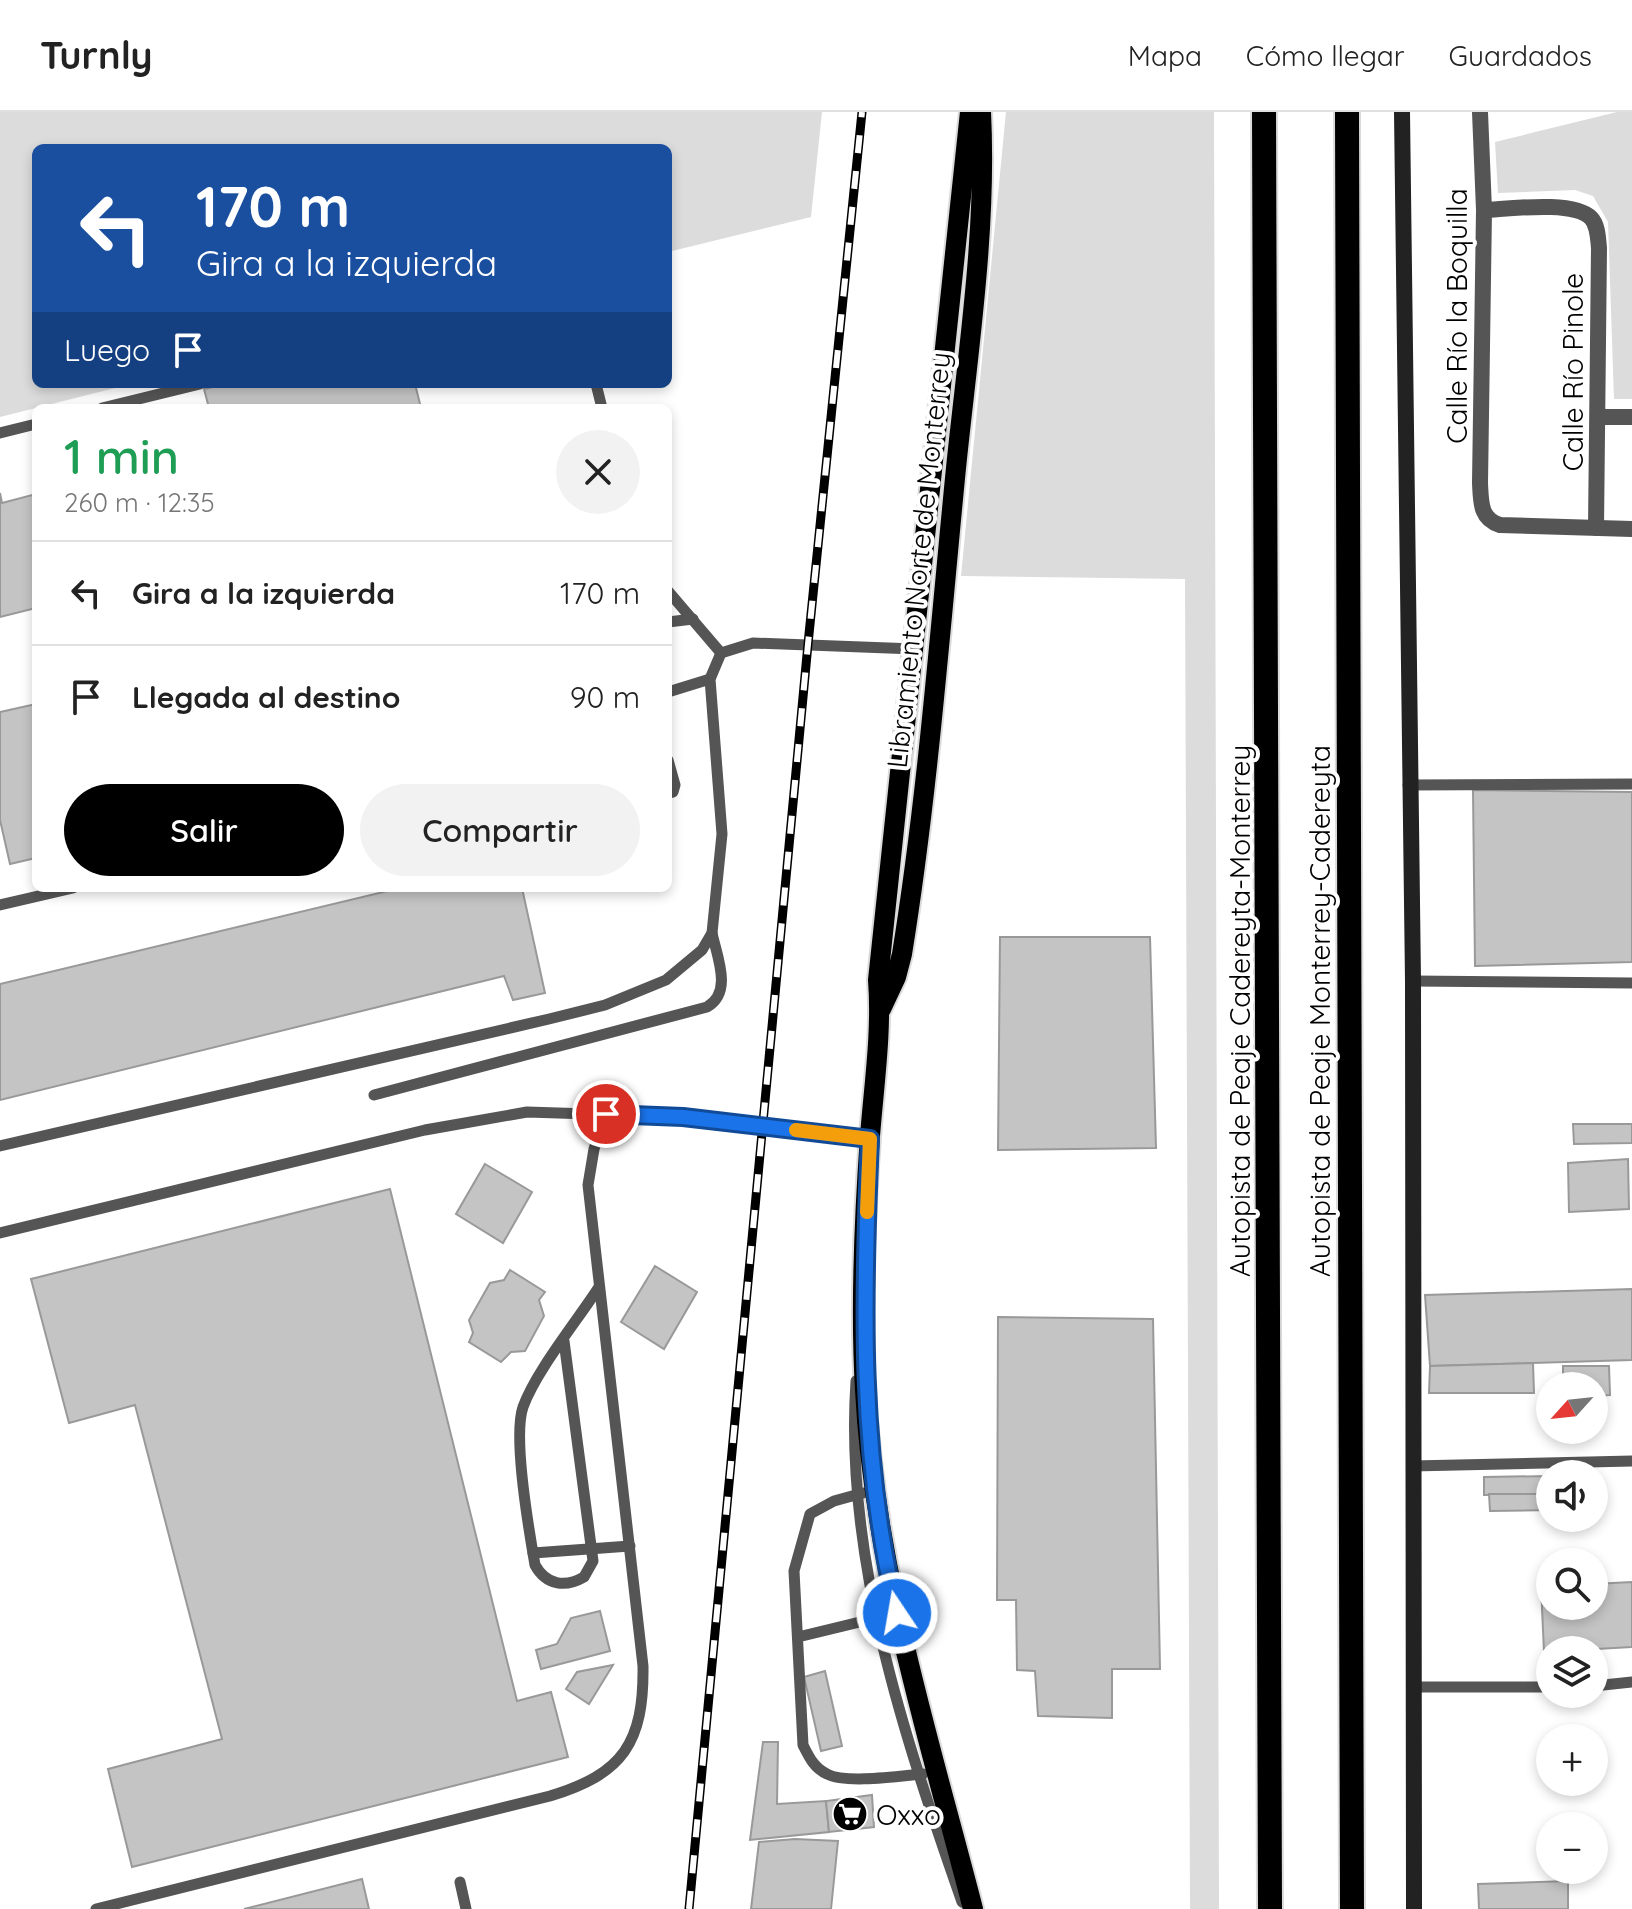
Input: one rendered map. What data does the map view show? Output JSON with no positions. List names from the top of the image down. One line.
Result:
{"streets":{"highway":["Autopista de Peaje Cadereyta-Monterrey","Autopista de Peaje Monterrey-Cadereyta"],"main road":["Libramiento Norte de Monterrey"],"street":["Calle Río la Boquilla","Calle Río Pinole"]},"crossings":[["Calle Río la Boquilla","Calle Río Pinole"]],"places":{"supermarket":["Oxxo"]},"north":"bottom left","page":{"header":"Turnly","nav":["Mapa","Cómo llegar","Guardados"],"turn":["170 m","Gira a la izquierda"],"then":"Luego","heading":["1 min","260 m · 12:35"],"list":[{"name":"Gira a la izquierda","value":"170 m"},{"name":"Llegada al destino","value":"90 m"}],"buttons":["Salir","Compartir"],"map_buttons":["+","−"]}}
